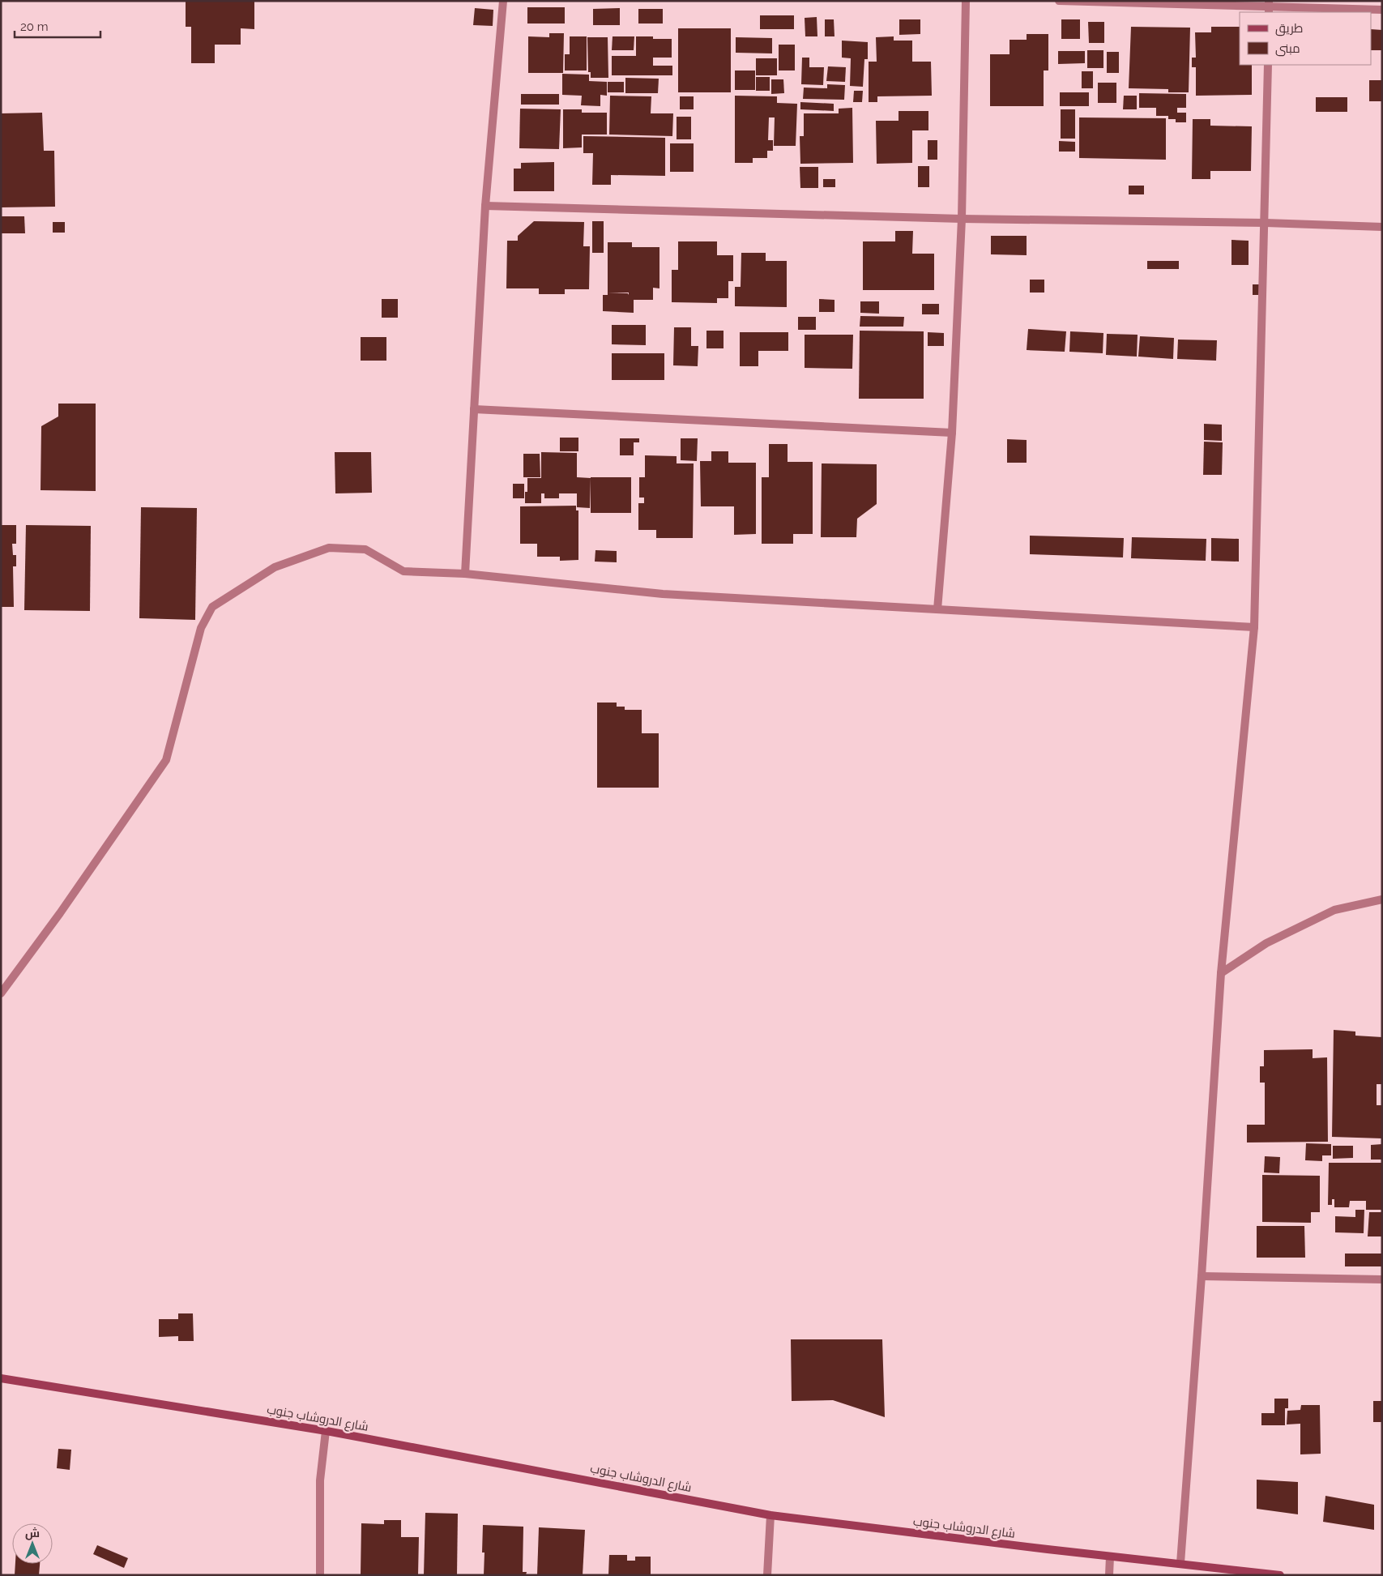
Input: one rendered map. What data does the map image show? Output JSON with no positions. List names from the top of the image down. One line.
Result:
{"streets":{"street":["شارع الدروشاب جنوب"]},"legend":["طريق","مبنى"],"scale_bar":"20 m","north":"top"}
